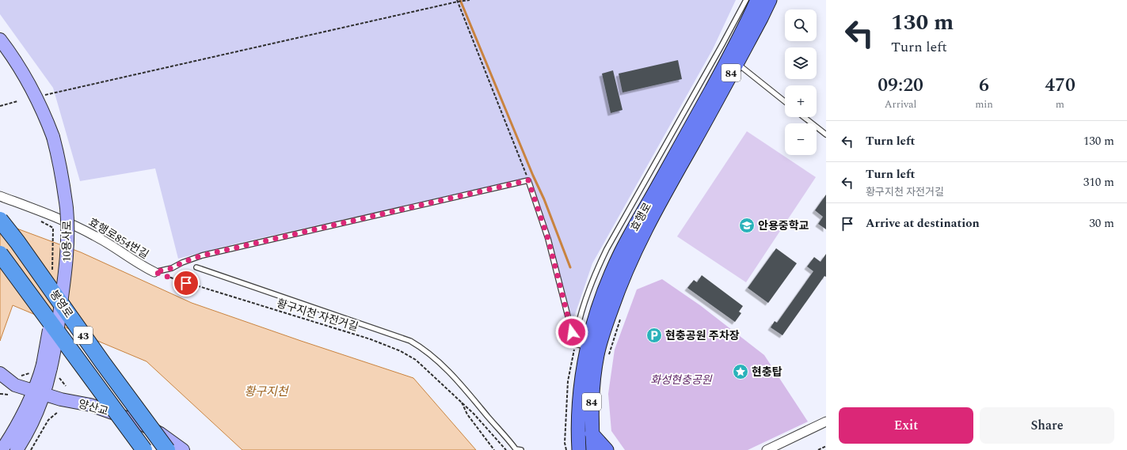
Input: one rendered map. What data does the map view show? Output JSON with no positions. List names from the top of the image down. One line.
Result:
{"streets":{"highway":["봉영로","43"],"main road":["84","효행로"],"street":["효행로854번길","10용사로","양산교"],"path":["황구지천 자전거길"]},"crossings":[["효행로854번길","황구지천 자전거길"],["10용사로","양산교"]],"water":["황구지천"],"parks":["화성현충공원"],"places":{"school or university":["안용중학교"],"parking":["현충공원 주차장"],"place":["현충탑"]},"page":{"turn":["130 m","Turn left"],"map_buttons":["+","−"],"eta":["09:20","Arrival","6","min","470","m"],"list":[{"name":"Turn left","value":"130 m"},{"name":"Turn left","note":"황구지천 자전거길","value":"310 m"},{"name":"Arrive at destination","value":"30 m"}],"buttons":["Exit","Share"]}}
